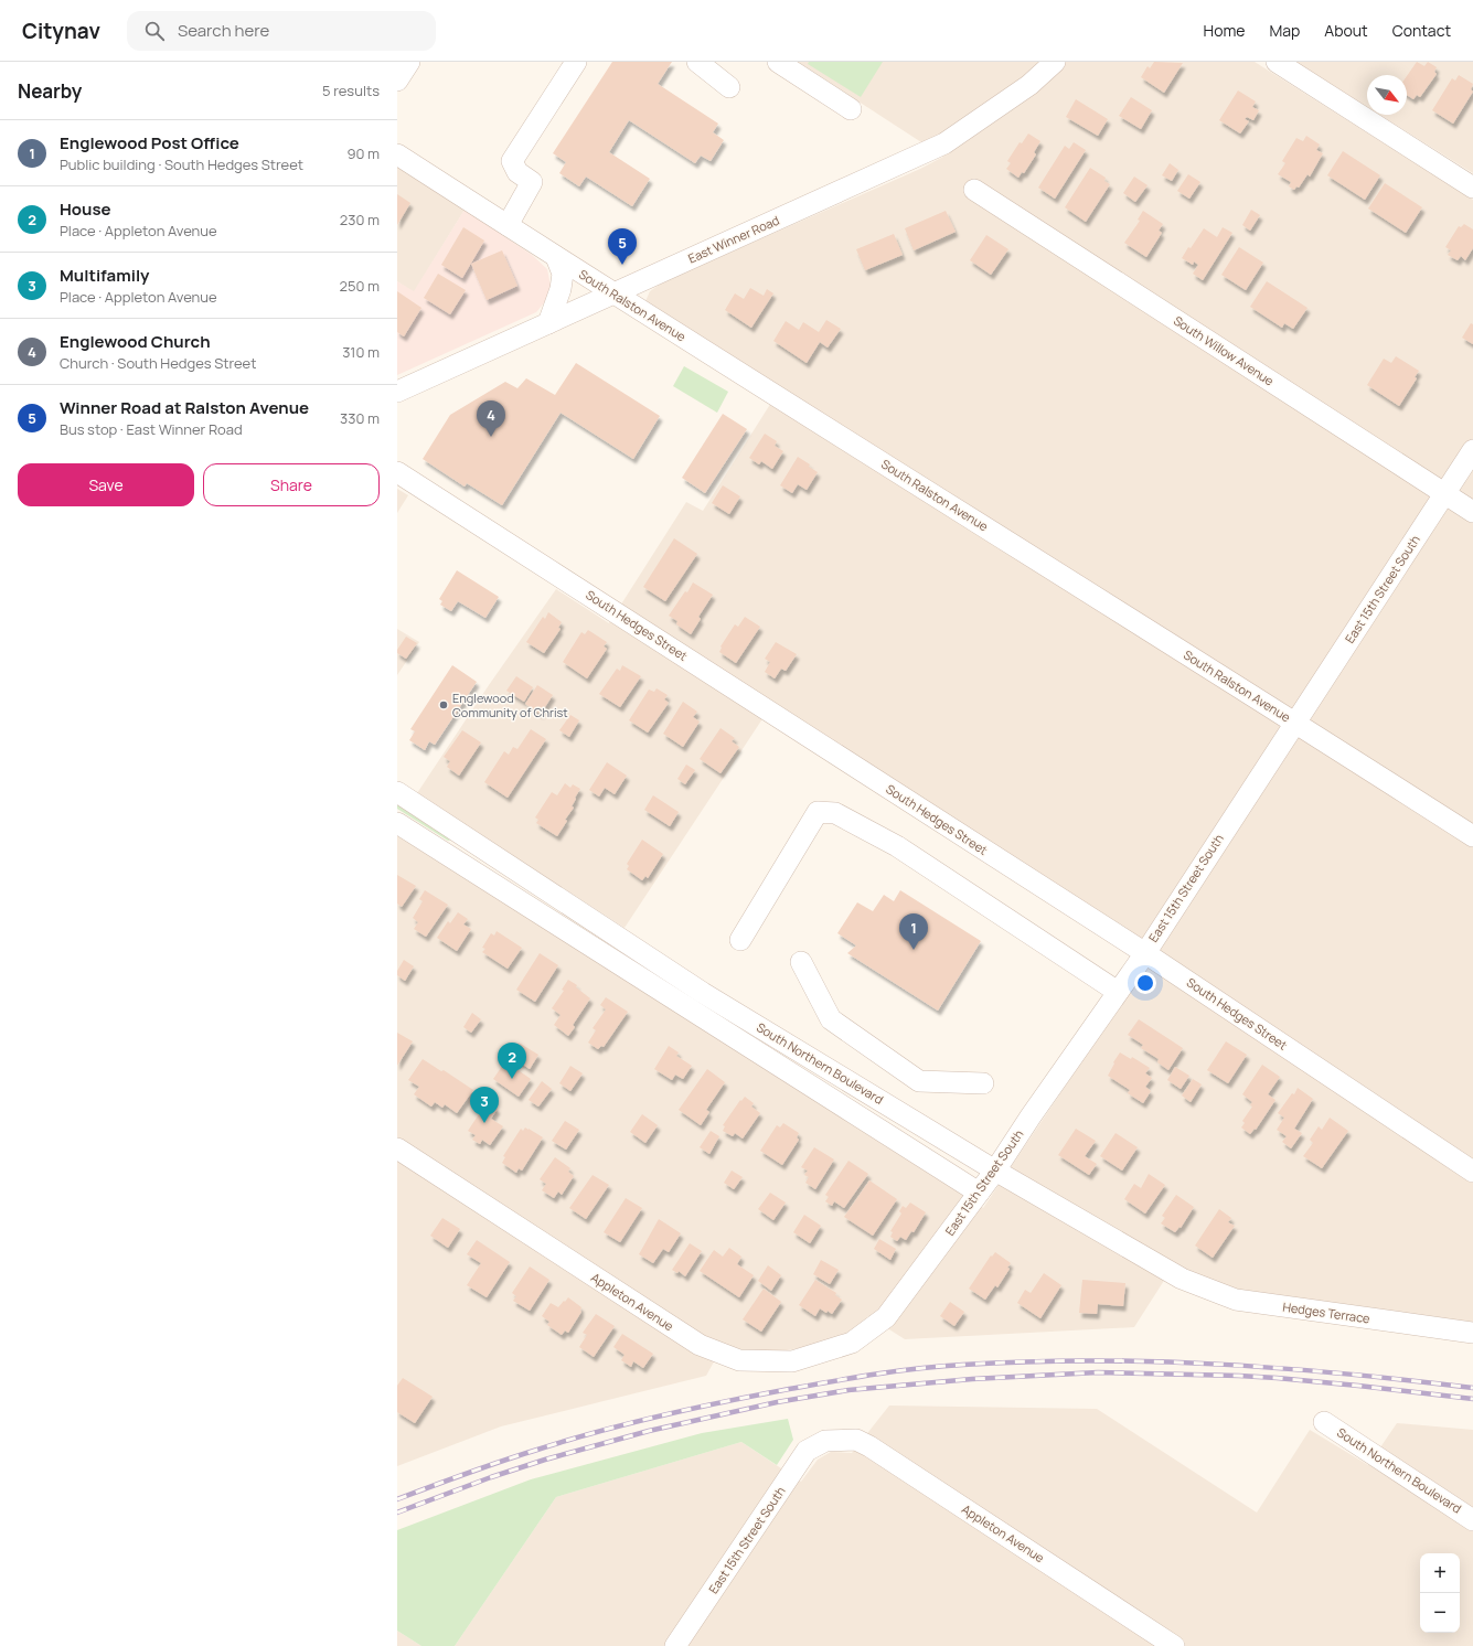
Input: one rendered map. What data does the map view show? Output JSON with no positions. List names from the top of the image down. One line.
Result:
{"streets":{"street":["East Winner Road","South Ralston Avenue","South Willow Avenue","East 15th Street South","South Hedges Street","South Northern Boulevard","Appleton Avenue","Hedges Terrace"]},"crossings":[["East Winner Road","South Ralston Avenue"],["South Ralston Avenue","East 15th Street South"],["South Willow Avenue","East 15th Street South"],["East 15th Street South","South Hedges Street"],["East 15th Street South","South Northern Boulevard"],["East 15th Street South","Appleton Avenue"],["South Northern Boulevard","Hedges Terrace"]],"places":["Englewood Community of Christ"],"north":"bottom right","page":{"header":"Citynav","search":"Search here","nav":["Home","Map","About","Contact"],"heading":["Nearby","5 results"],"list":[{"mark":"1","name":"Englewood Post Office","note":"Public building · South Hedges Street","value":"90 m"},{"mark":"2","name":"House","note":"Place · Appleton Avenue","value":"230 m"},{"mark":"3","name":"Multifamily","note":"Place · Appleton Avenue","value":"250 m"},{"mark":"4","name":"Englewood Church","note":"Church · South Hedges Street","value":"310 m"},{"mark":"5","name":"Winner Road at Ralston Avenue","note":"Bus stop · East Winner Road","value":"330 m"}],"pins":["5","4","1","2","3"],"buttons":["Save","Share"],"map_buttons":["+","−"]}}
